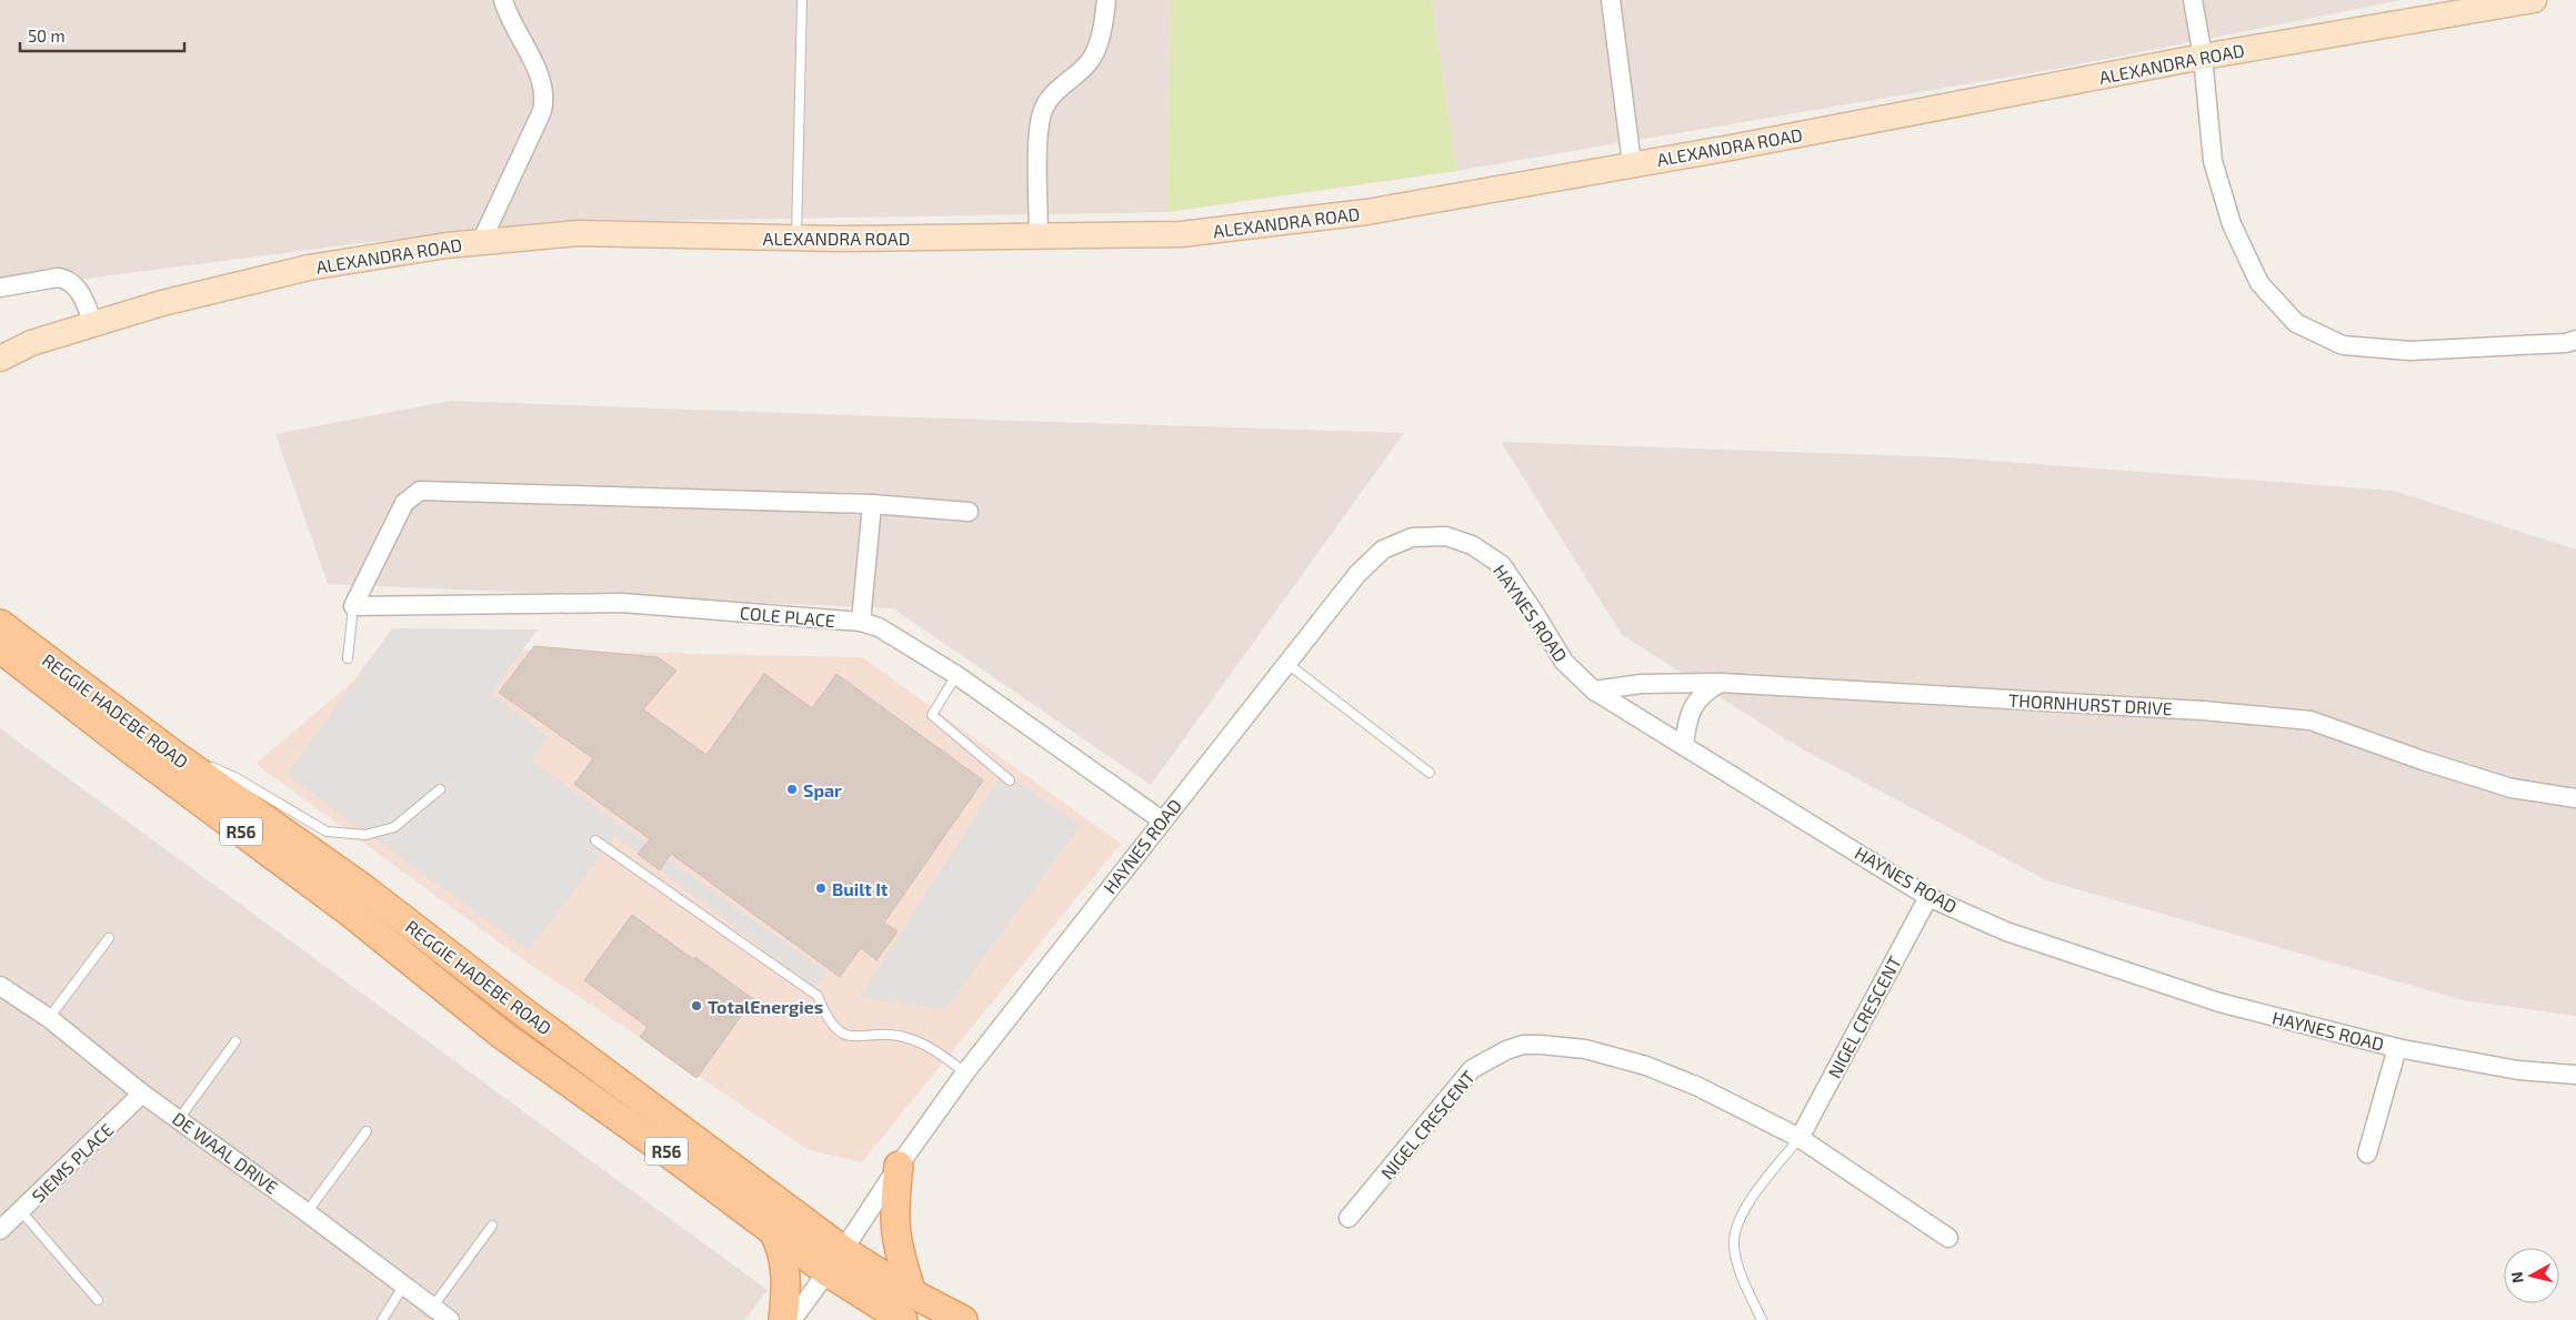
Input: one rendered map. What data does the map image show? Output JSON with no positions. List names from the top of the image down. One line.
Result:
{"streets":{"main road":["REGGIE HADEBE ROAD","R56"],"street":["ALEXANDRA ROAD","HAYNES ROAD","COLE PLACE","THORNHURST DRIVE","NIGEL CRESCENT","DE WAAL DRIVE","SIEMS PLACE"]},"crossings":[["HAYNES ROAD","COLE PLACE"],["HAYNES ROAD","THORNHURST DRIVE"],["HAYNES ROAD","REGGIE HADEBE ROAD"],["HAYNES ROAD","NIGEL CRESCENT"],["DE WAAL DRIVE","SIEMS PLACE"]],"places":["Spar","Built It","TotalEnergies"],"scale_bar":"50 m","north":"left"}
